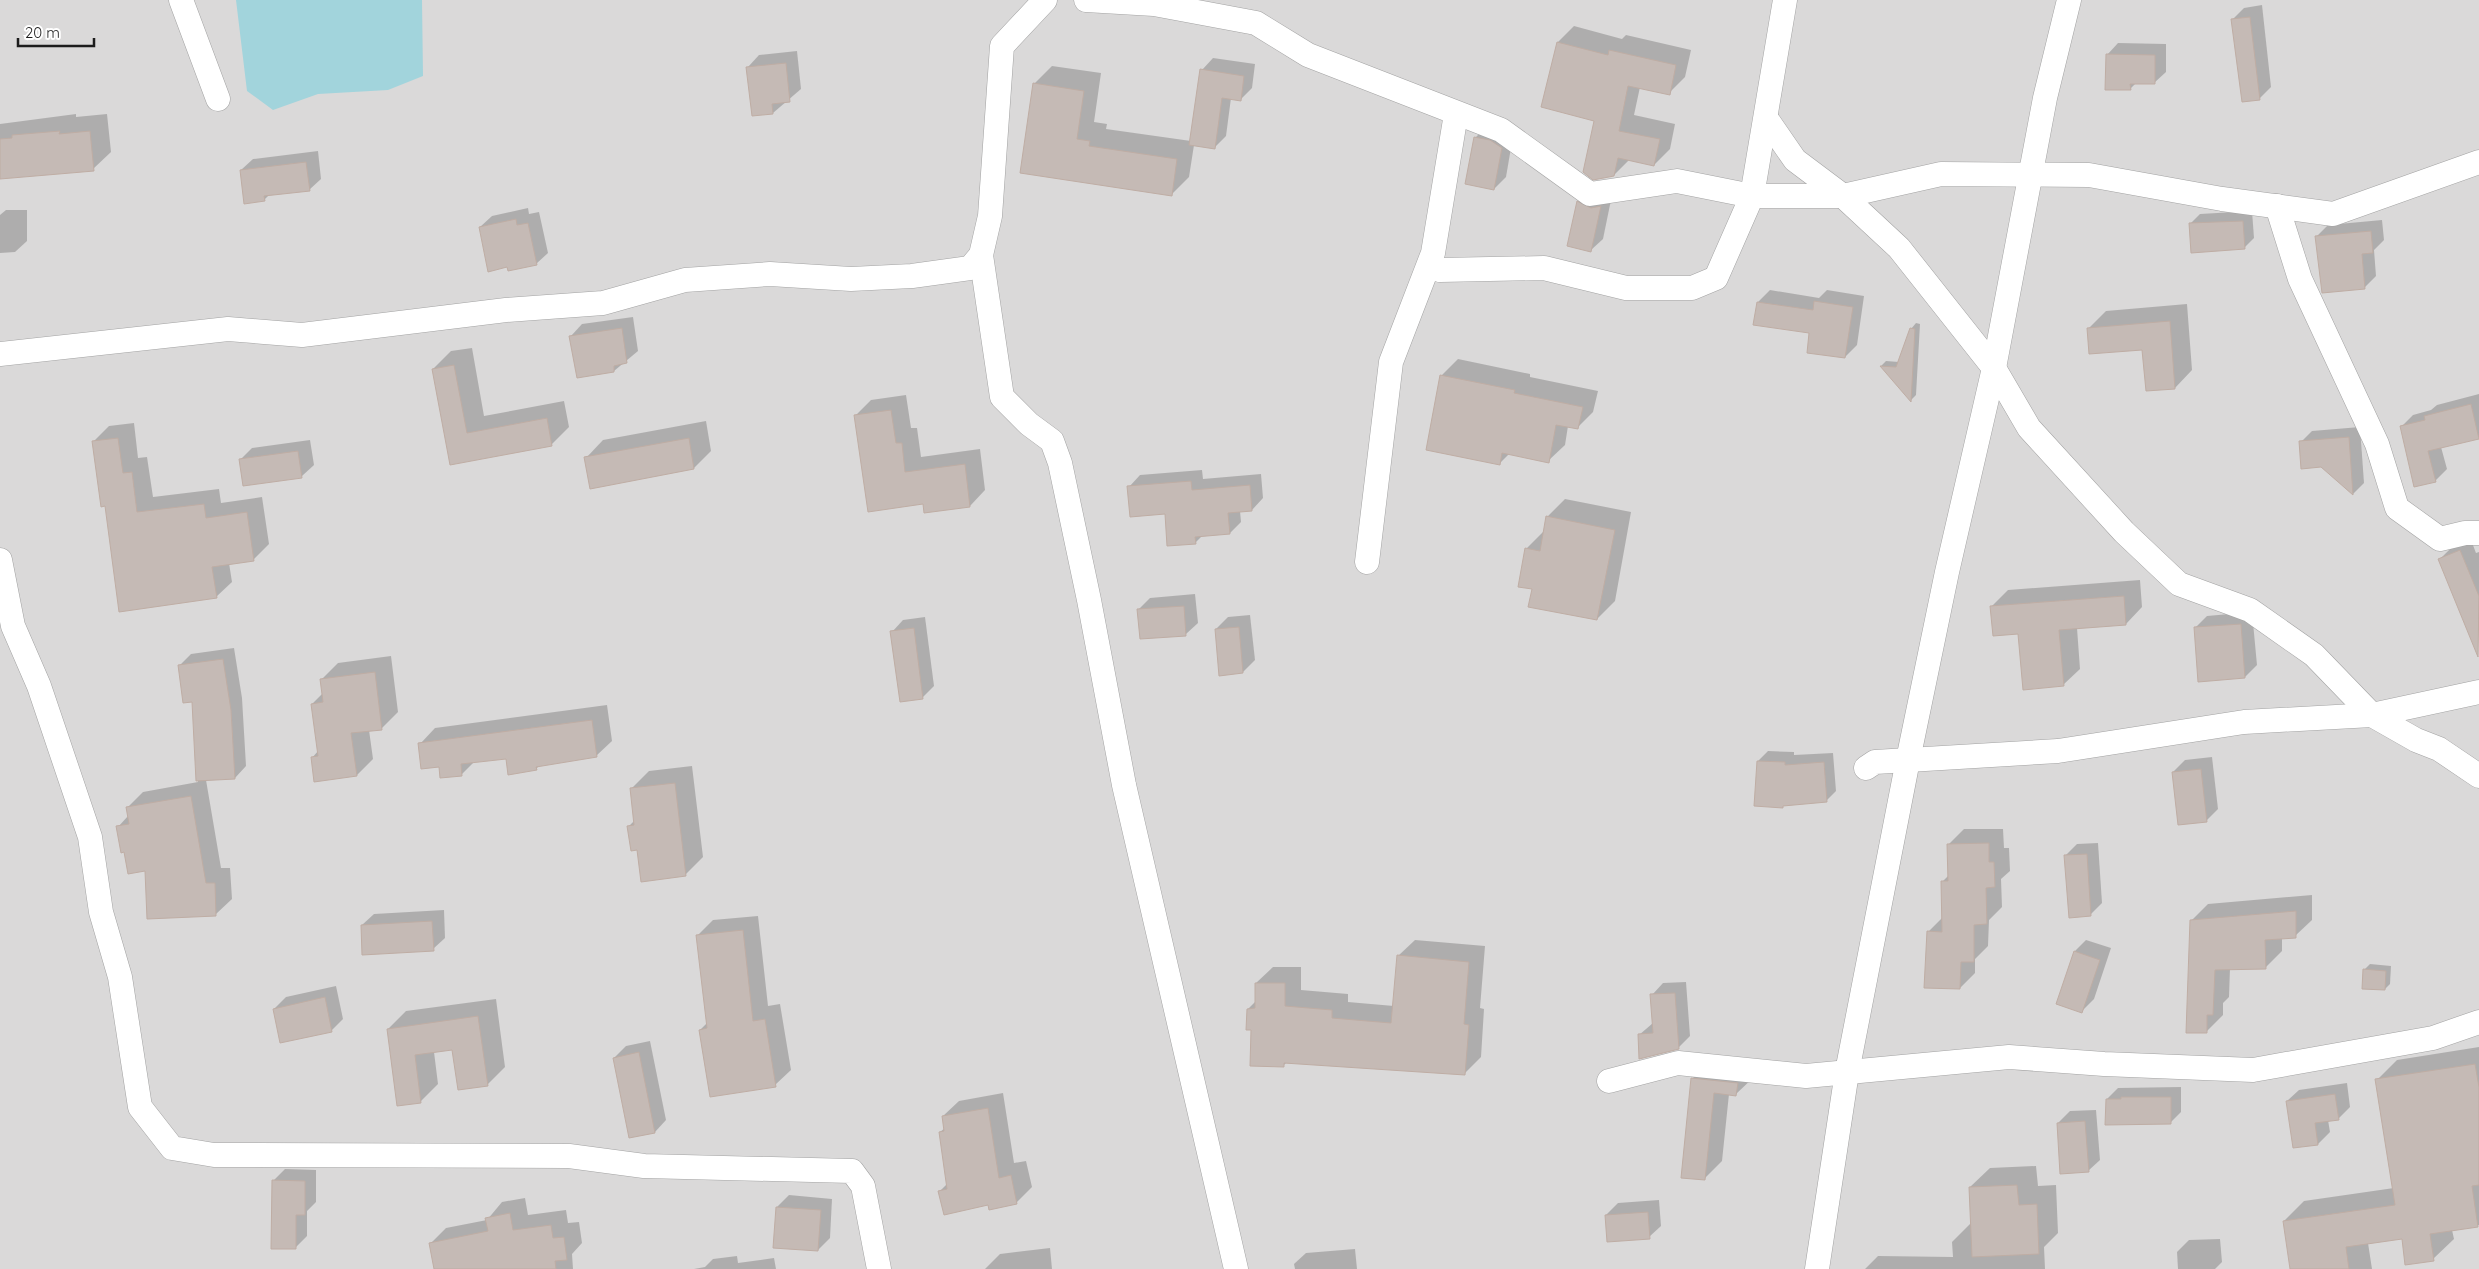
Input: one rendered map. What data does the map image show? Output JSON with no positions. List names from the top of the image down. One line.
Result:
{"scale_bar":"20 m"}
